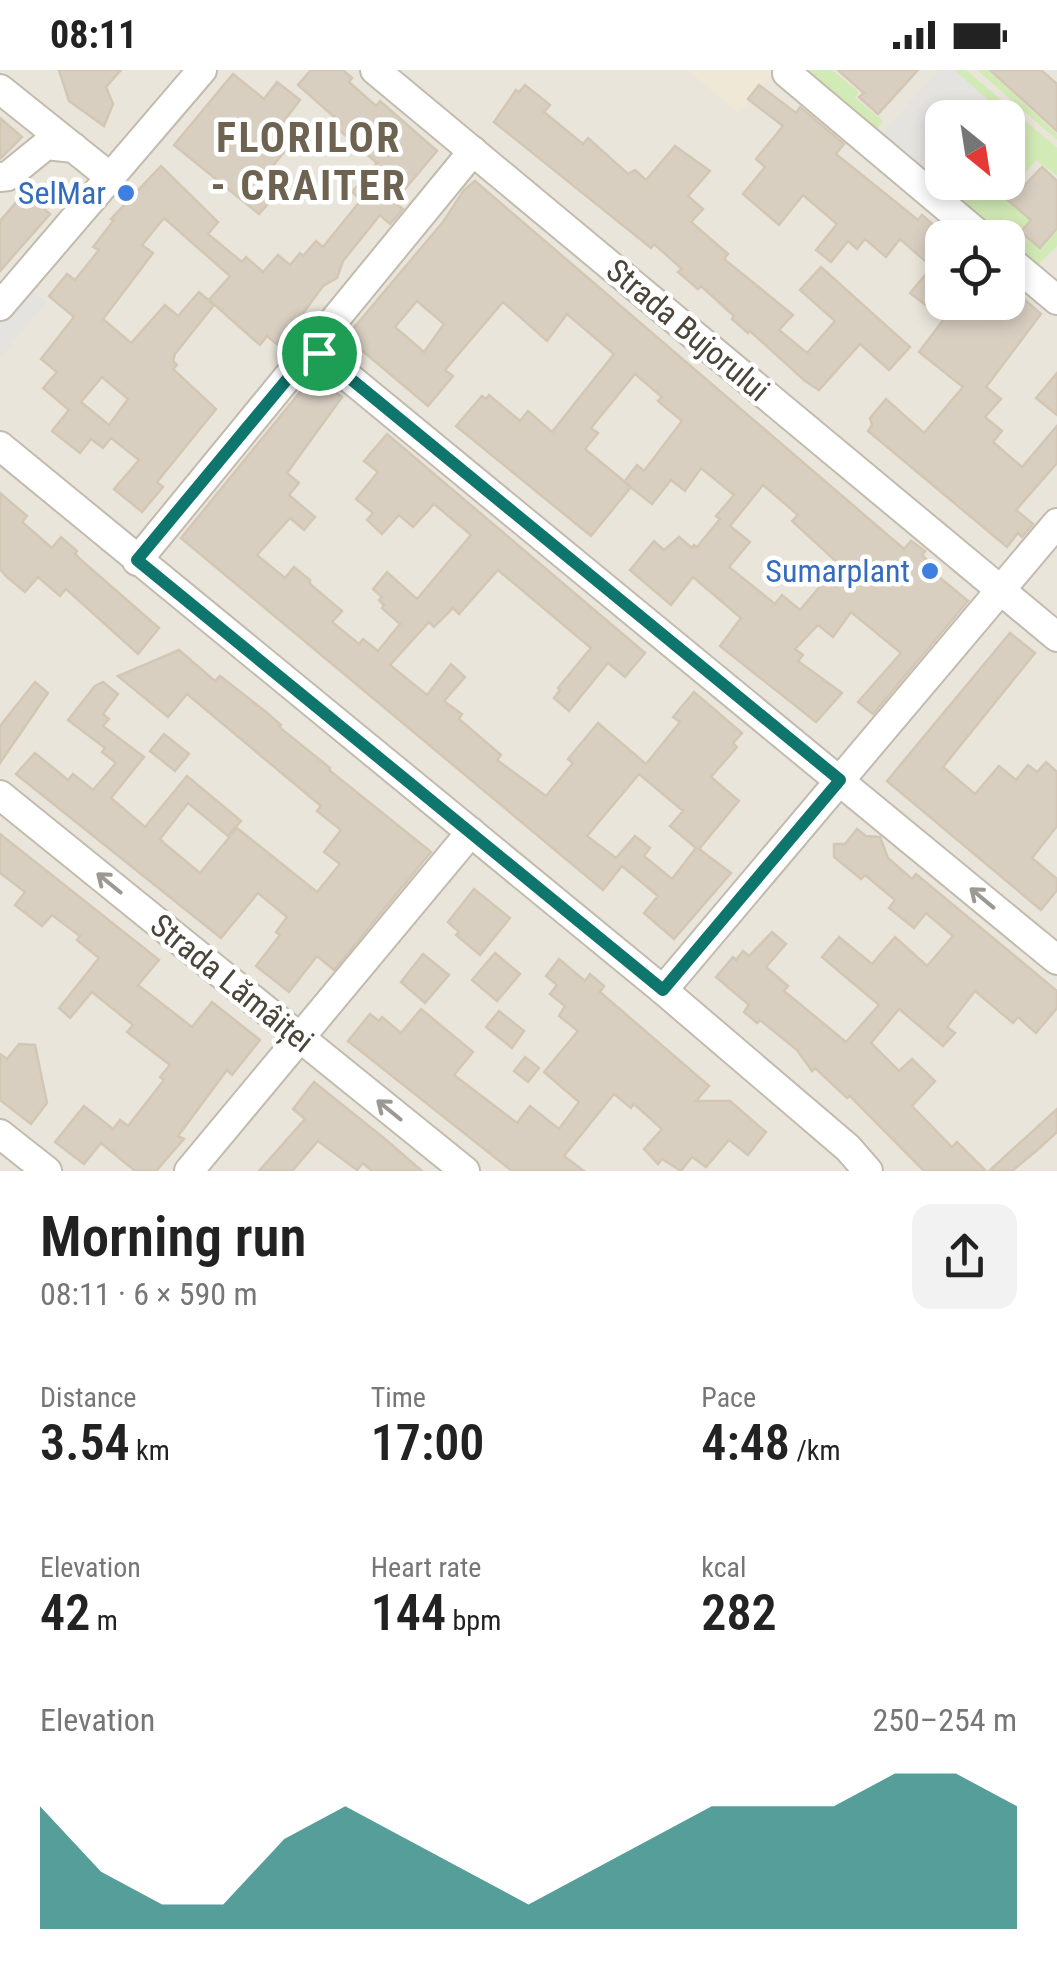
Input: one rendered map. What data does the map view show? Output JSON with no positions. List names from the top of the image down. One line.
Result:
{"streets":{"street":["Strada Bujorului","Strada Lămâiței"]},"one_way":["Strada Lămâiței"],"districts":["FLORILOR - CRAITER"],"places":["SelMar","Sumarplant"],"north":"bottom right","page":{"status":"08:11","heading":["Morning run","08:11 · 6 × 590 m"],"stats":[["Distance","3.54 km"],["Time","17:00"],["Pace","4:48 /km"],["Elevation","42 m"],["Heart rate","144 bpm"],["kcal","282"]],"chart":["Elevation","250–254 m"]}}
